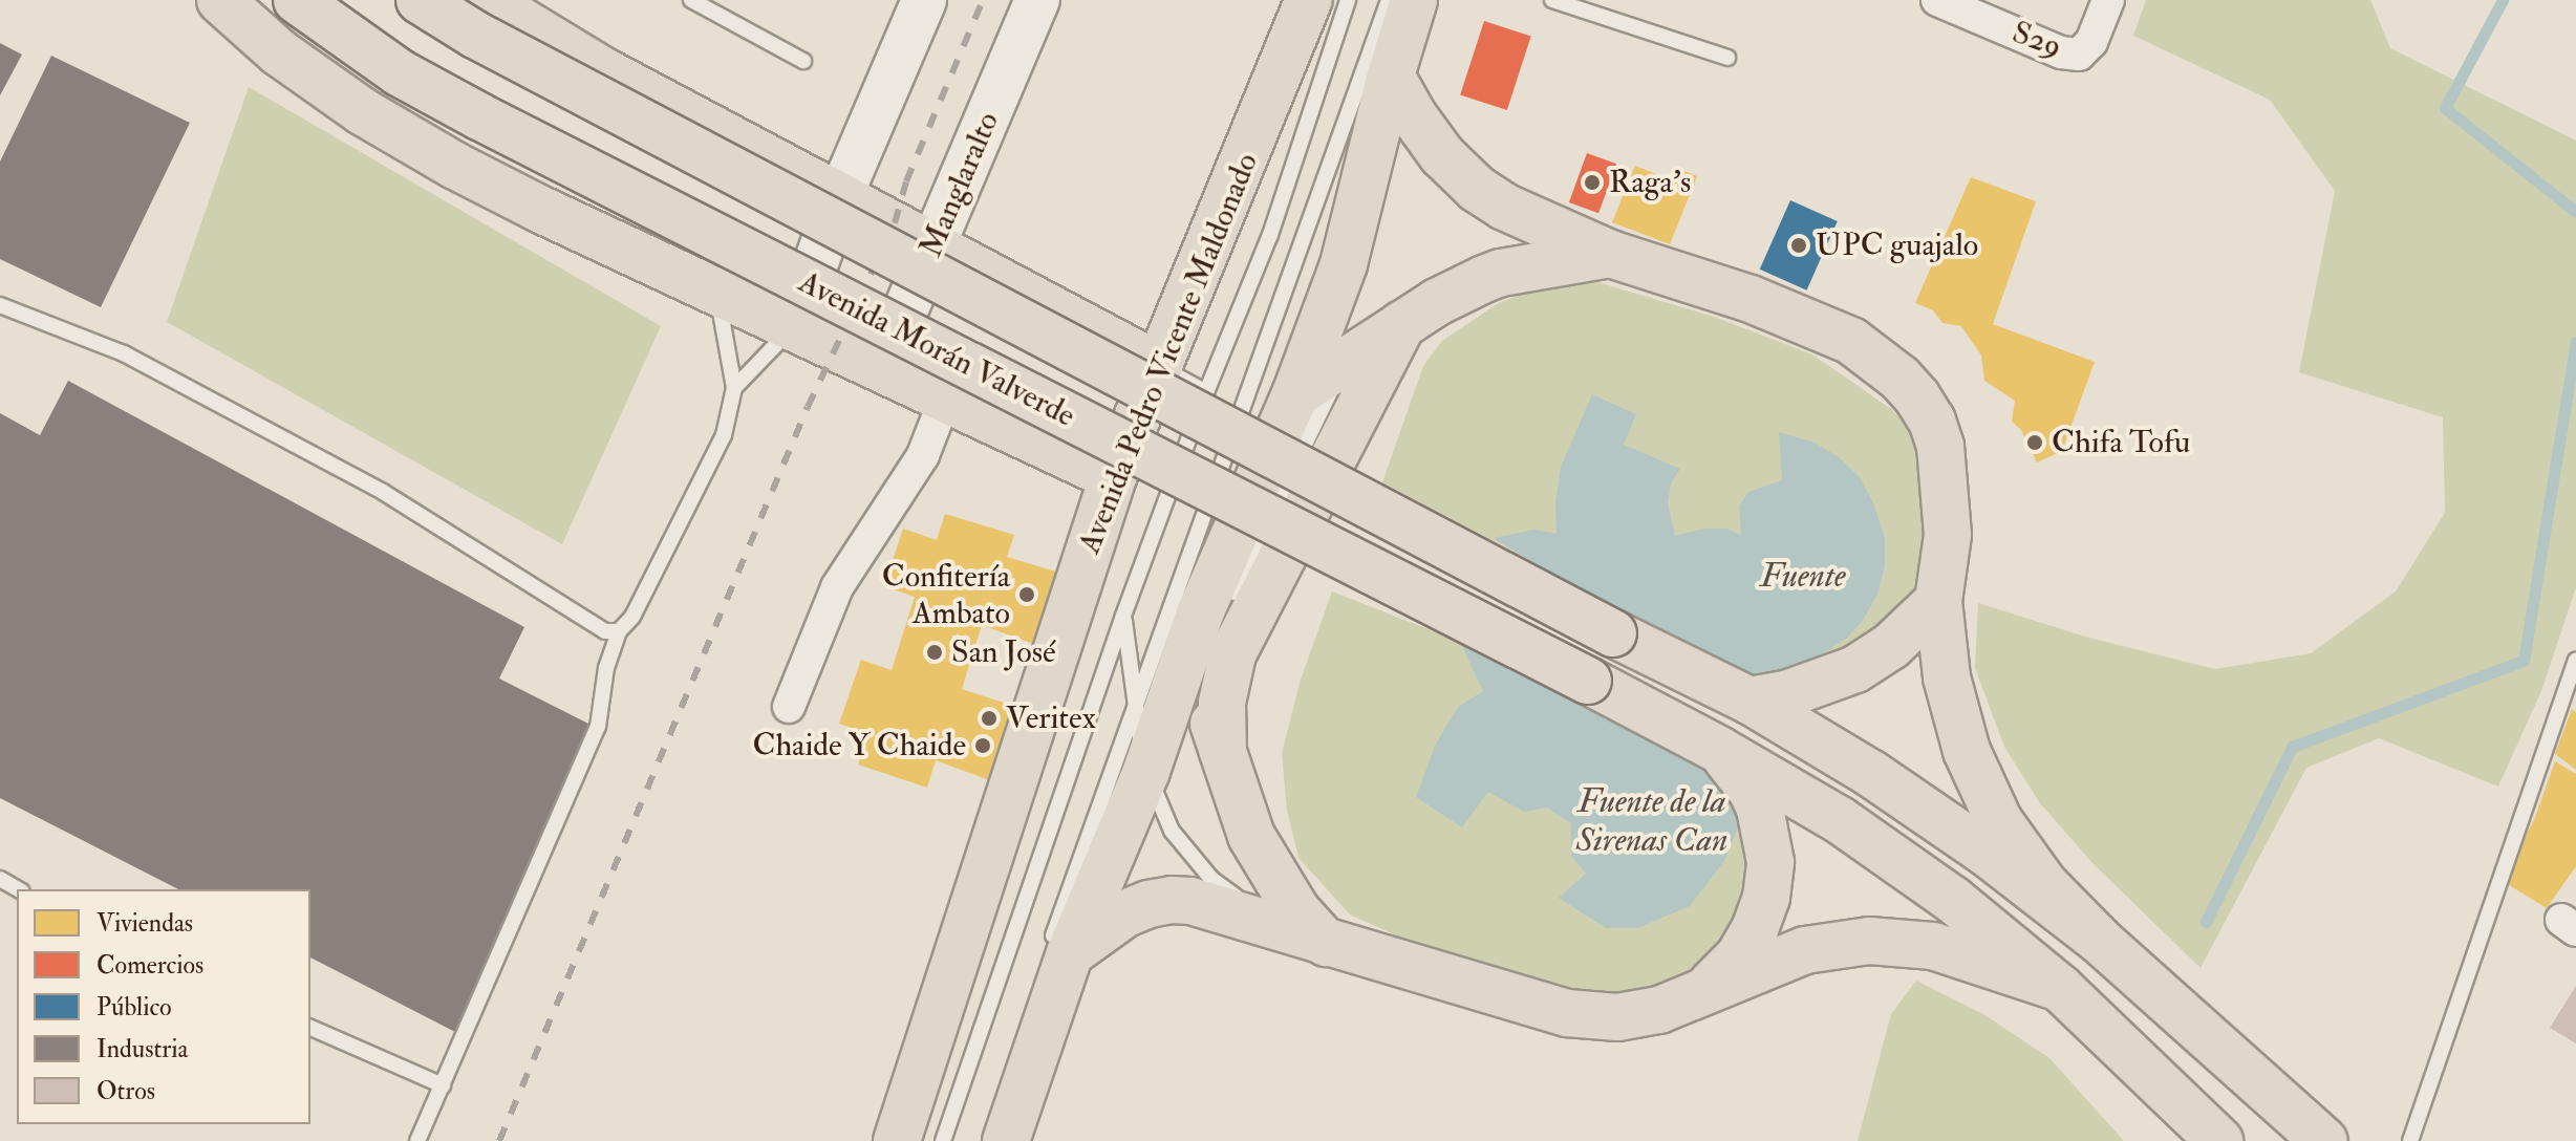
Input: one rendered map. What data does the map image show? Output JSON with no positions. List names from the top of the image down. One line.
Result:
{"streets":{"main road":["Manglaralto","Avenida Morán Valverde","Avenida Pedro Vicente Maldonado"],"street":["S29"]},"water":["Fuente","Fuente de la Sirenas Can"],"places":["Raga's","UPC guajalo","Chifa Tofu","Confitería Ambato","San José","Veritex","Chaide Y Chaide"],"legend":["Viviendas","Comercios","Público","Industria","Otros"]}
